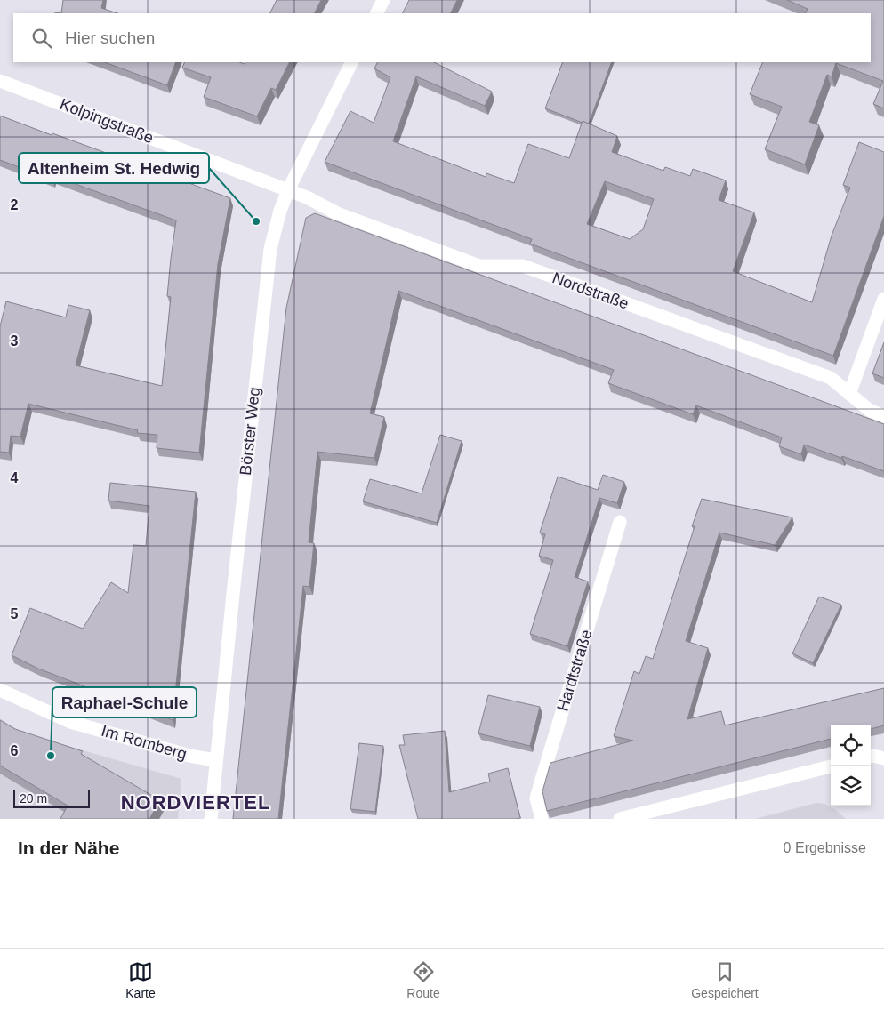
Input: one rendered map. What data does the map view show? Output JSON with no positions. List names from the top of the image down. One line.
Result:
{"streets":{"street":["Kolpingstraße","Nordstraße","Börster Weg","Hardtstraße","Im Romberg"]},"crossings":[["Kolpingstraße","Nordstraße"],["Kolpingstraße","Börster Weg"],["Nordstraße","Börster Weg"],["Börster Weg","Im Romberg"]],"districts":["NORDVIERTEL"],"places":["Altenheim St. Hedwig","Raphael-Schule"],"scale_bar":"20 m","page":{"search":"Hier suchen","scale":"20 m","heading":["In der Nähe","0 Ergebnisse"],"nav":["Karte","Route","Gespeichert"]},"grid":{"rows":["2","3","4","5","6"]}}
